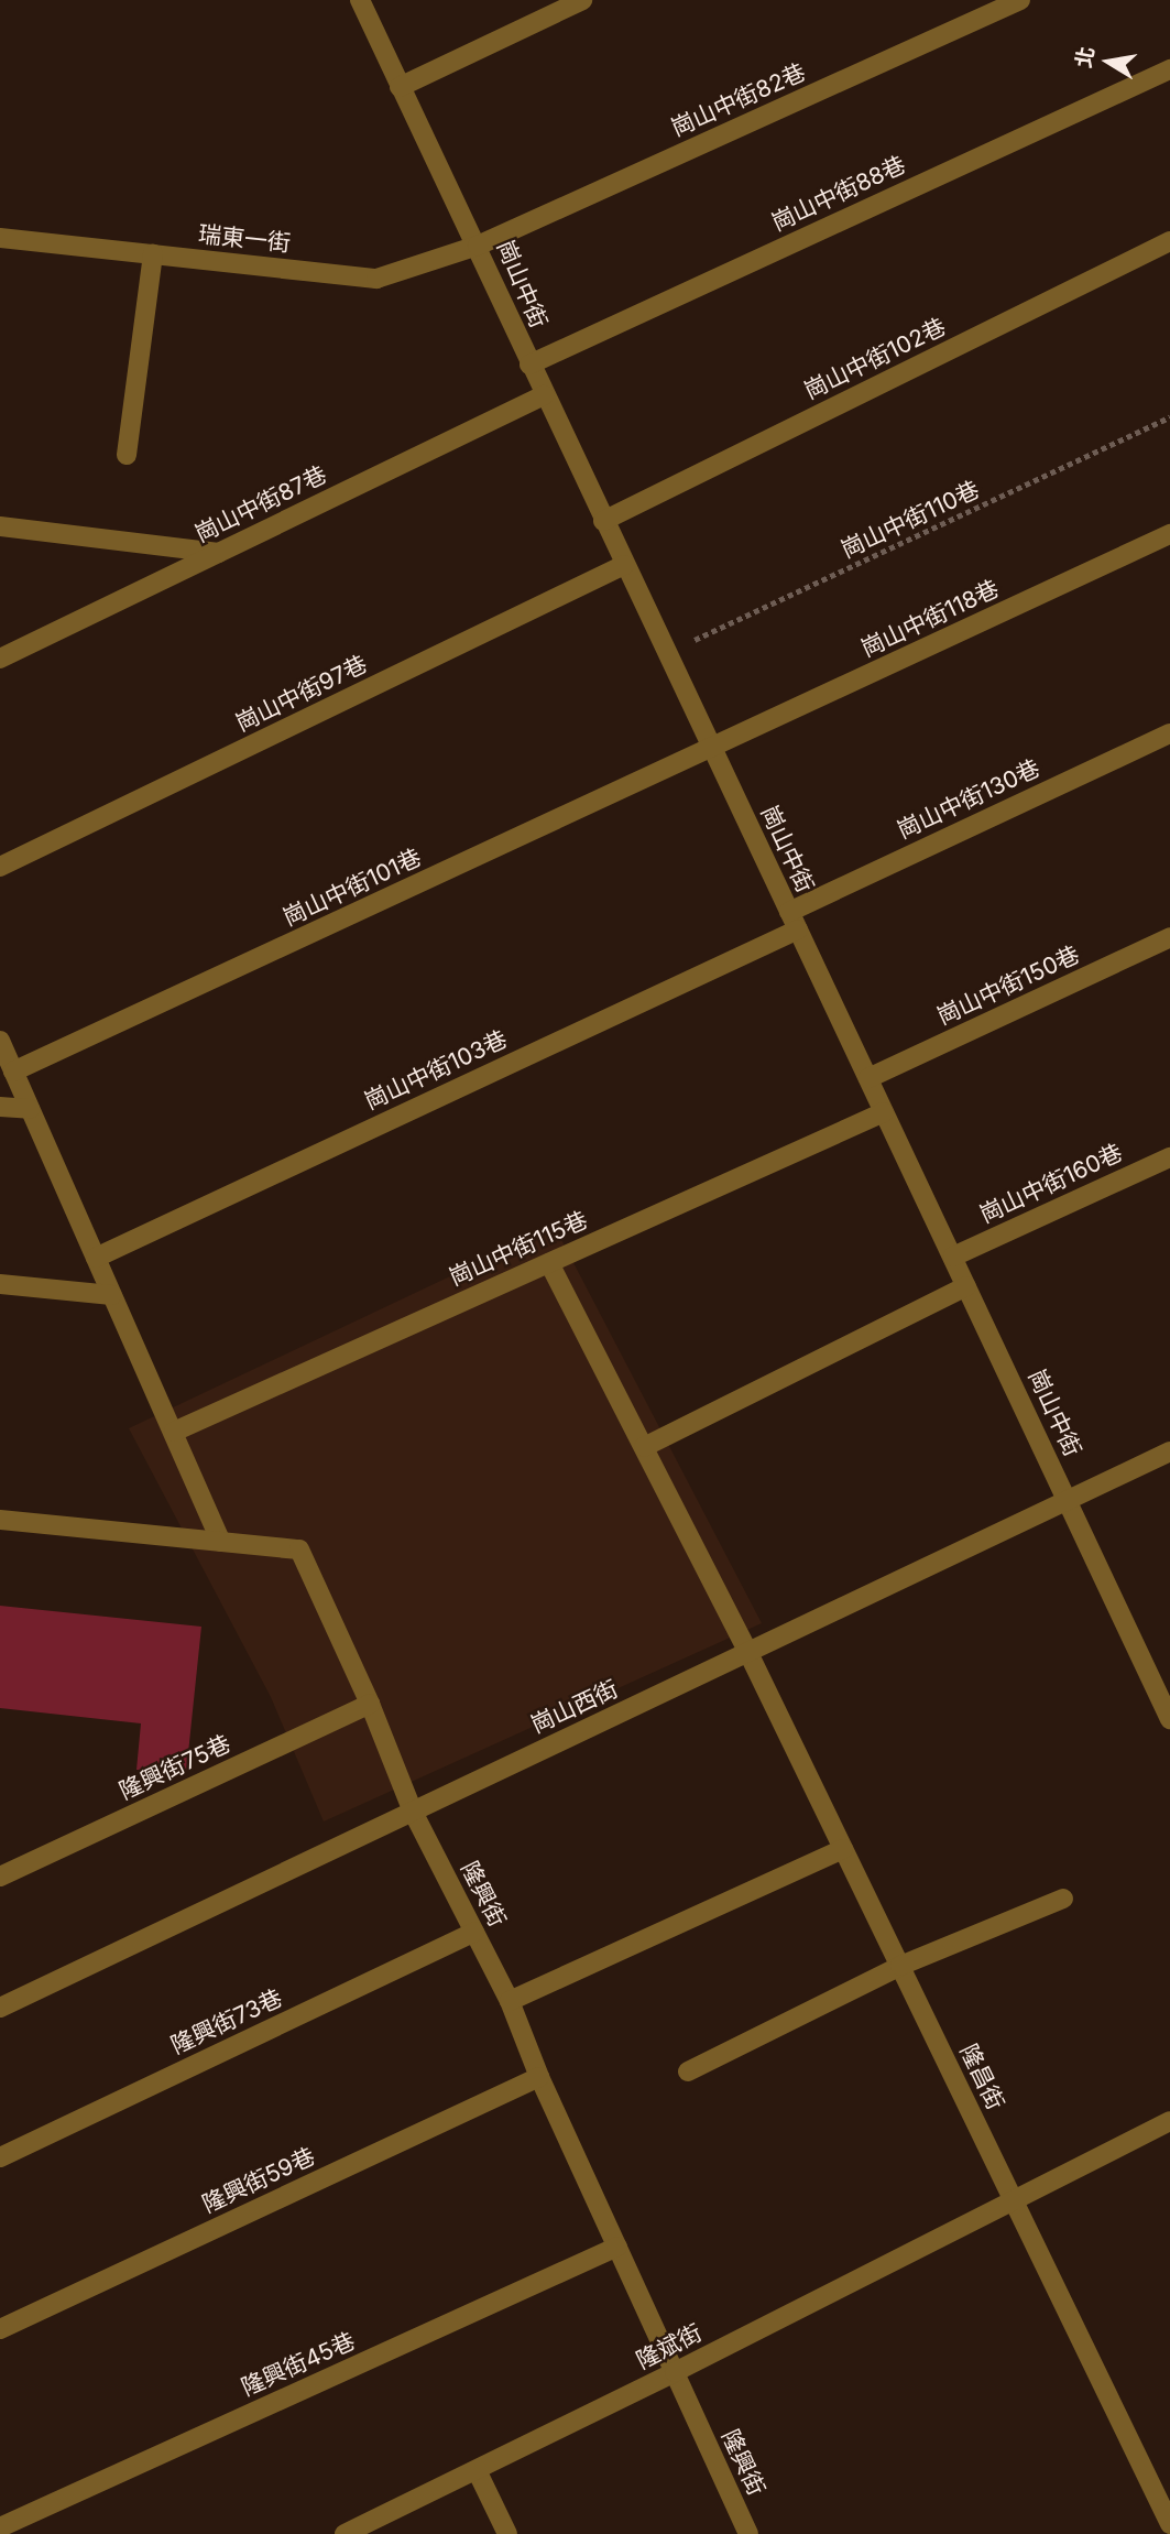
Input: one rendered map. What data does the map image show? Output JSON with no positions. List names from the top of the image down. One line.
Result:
{"streets":{"street":["崗山中街82巷","崗山中街88巷","瑞東一街","崗山中街","崗山中街102巷","崗山中街87巷","崗山中街118巷","崗山中街97巷","崗山中街130巷","崗山中街101巷","崗山中街150巷","崗山中街103巷","崗山中街160巷","崗山中街115巷","崗山西街","隆興街75巷","隆興街","隆興街73巷","隆昌街","隆興街59巷","隆斌街","隆興街45巷"],"path":["崗山中街110巷"]},"crossings":[["崗山中街82巷","瑞東一街"],["崗山中街82巷","崗山中街"],["崗山中街88巷","崗山中街"],["瑞東一街","崗山中街"],["崗山中街","崗山中街102巷"],["崗山中街","崗山中街87巷"],["崗山中街","崗山中街110巷"],["崗山中街","崗山中街118巷"],["崗山中街","崗山中街97巷"],["崗山中街","崗山中街130巷"],["崗山中街","崗山中街101巷"],["崗山中街","崗山中街150巷"],["崗山中街","崗山中街103巷"],["崗山中街","崗山中街160巷"],["崗山中街","崗山中街115巷"],["崗山中街","崗山西街"],["崗山中街118巷","崗山中街101巷"],["崗山中街130巷","崗山中街103巷"],["崗山中街115巷","隆昌街"],["崗山西街","隆興街"],["崗山西街","隆昌街"],["隆興街75巷","隆興街"],["隆興街","隆興街73巷"],["隆興街","隆興街59巷"],["隆興街","隆斌街"],["隆興街","隆興街45巷"],["隆昌街","隆斌街"]],"north":"left"}
